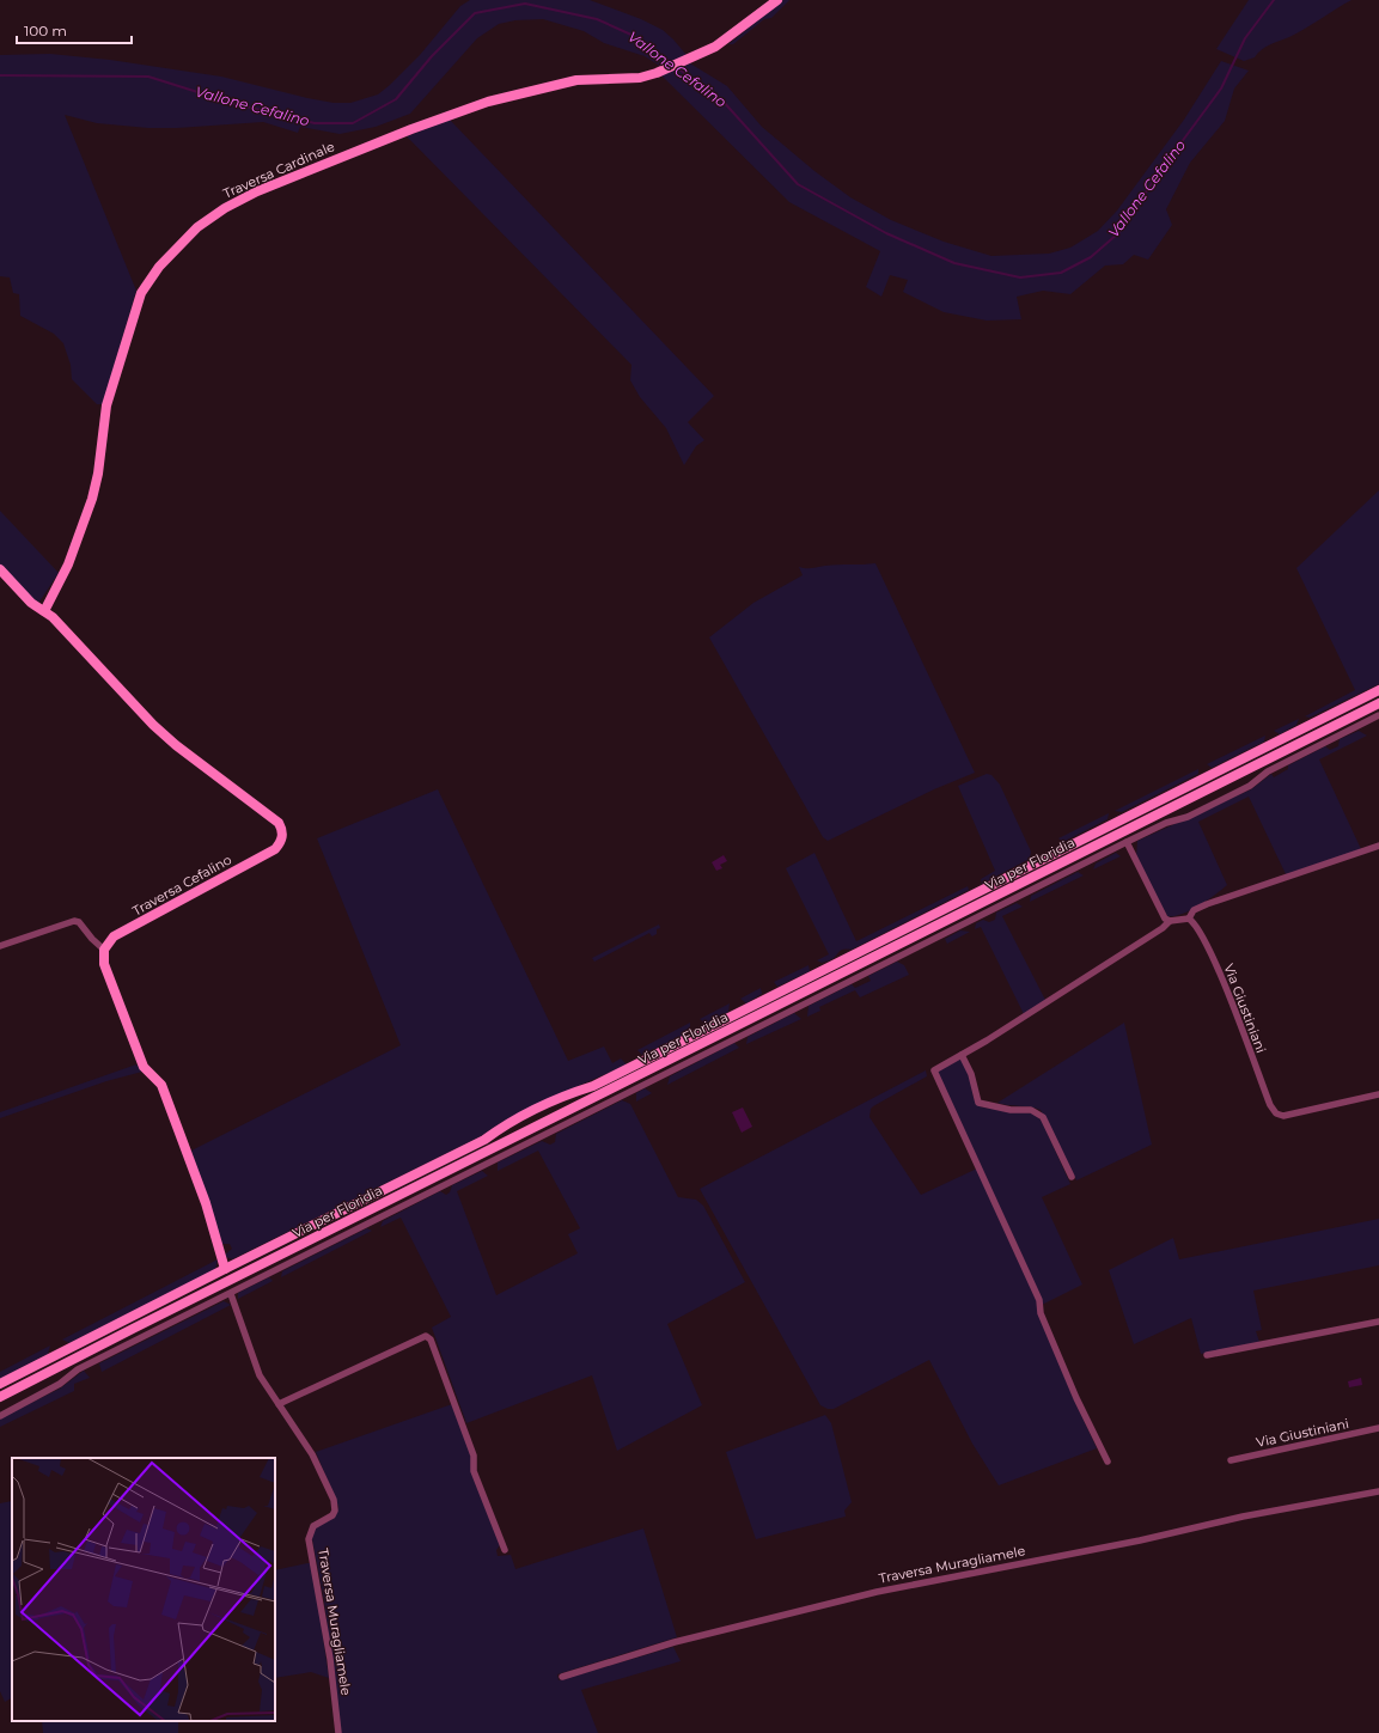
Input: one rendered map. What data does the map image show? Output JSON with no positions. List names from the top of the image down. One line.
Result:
{"streets":{"street":["Traversa Cardinale","Via per Floridia","Traversa Cefalino","Via Giustiniani","Traversa Muragliamele"]},"crossings":[["Traversa Cardinale","Traversa Cefalino"]],"water":["Vallone Cefalino"],"scale_bar":"100 m"}
